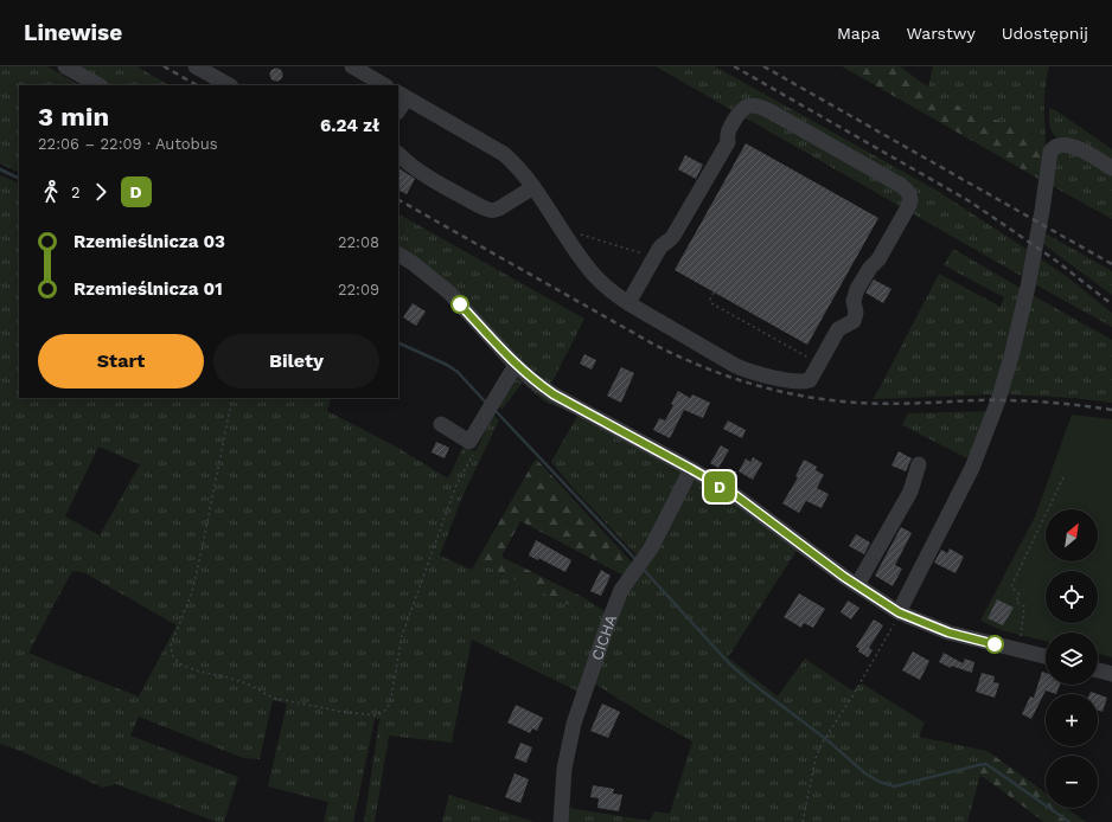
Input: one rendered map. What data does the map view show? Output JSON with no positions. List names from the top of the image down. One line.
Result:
{"streets":{"street":["CICHA"]},"lines":["bus line D"],"north":"top right","page":{"header":"Linewise","nav":["Mapa","Warstwy","Udostępnij"],"on_map":"D","heading":["3 min","22:06 – 22:09 · Autobus","6.24 zł"],"legs":["2","D"],"list":[{"name":"Rzemieślnicza 03","value":"22:08"},{"name":"Rzemieślnicza 01","value":"22:09"}],"buttons":["Start","Bilety"],"map_buttons":["+","−"]}}
